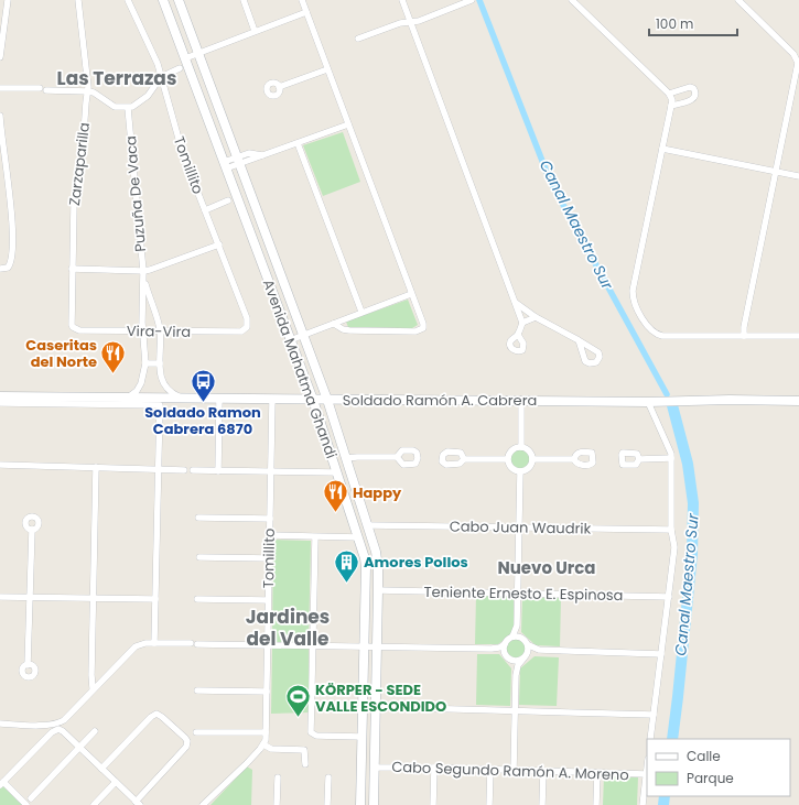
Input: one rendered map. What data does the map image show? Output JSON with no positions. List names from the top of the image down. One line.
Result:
{"streets":{"main road":["Avenida Mahatma Ghandi","Soldado Ramón A. Cabrera"],"street":["Zarzaparilla","Tomillito","Puzuña De Vaca","Vira-Vira","Cabo Juan Waudrik","Teniente Ernesto E. Espinosa","Cabo Segundo Ramón A. Moreno"]},"crossings":[["Zarzaparilla","Vira-Vira"],["Tomillito","Vira-Vira"],["Tomillito","Soldado Ramón A. Cabrera"],["Puzuña De Vaca","Vira-Vira"],["Puzuña De Vaca","Soldado Ramón A. Cabrera"],["Avenida Mahatma Ghandi","Soldado Ramón A. Cabrera"],["Avenida Mahatma Ghandi","Cabo Juan Waudrik"],["Avenida Mahatma Ghandi","Teniente Ernesto E. Espinosa"],["Avenida Mahatma Ghandi","Cabo Segundo Ramón A. Moreno"]],"districts":["Las Terrazas","Nuevo Urca","Jardines del Valle"],"water":["Canal Maestro Sur"],"places":{"restaurant":["Caseritas del Norte","Happy"],"bus stop":["Soldado Ramon Cabrera 6870"],"building":["Amores Pollos"],"sports":["KÖRPER - SEDE VALLE ESCONDIDO"]},"legend":["Calle","Parque"],"scale_bar":"100 m"}
